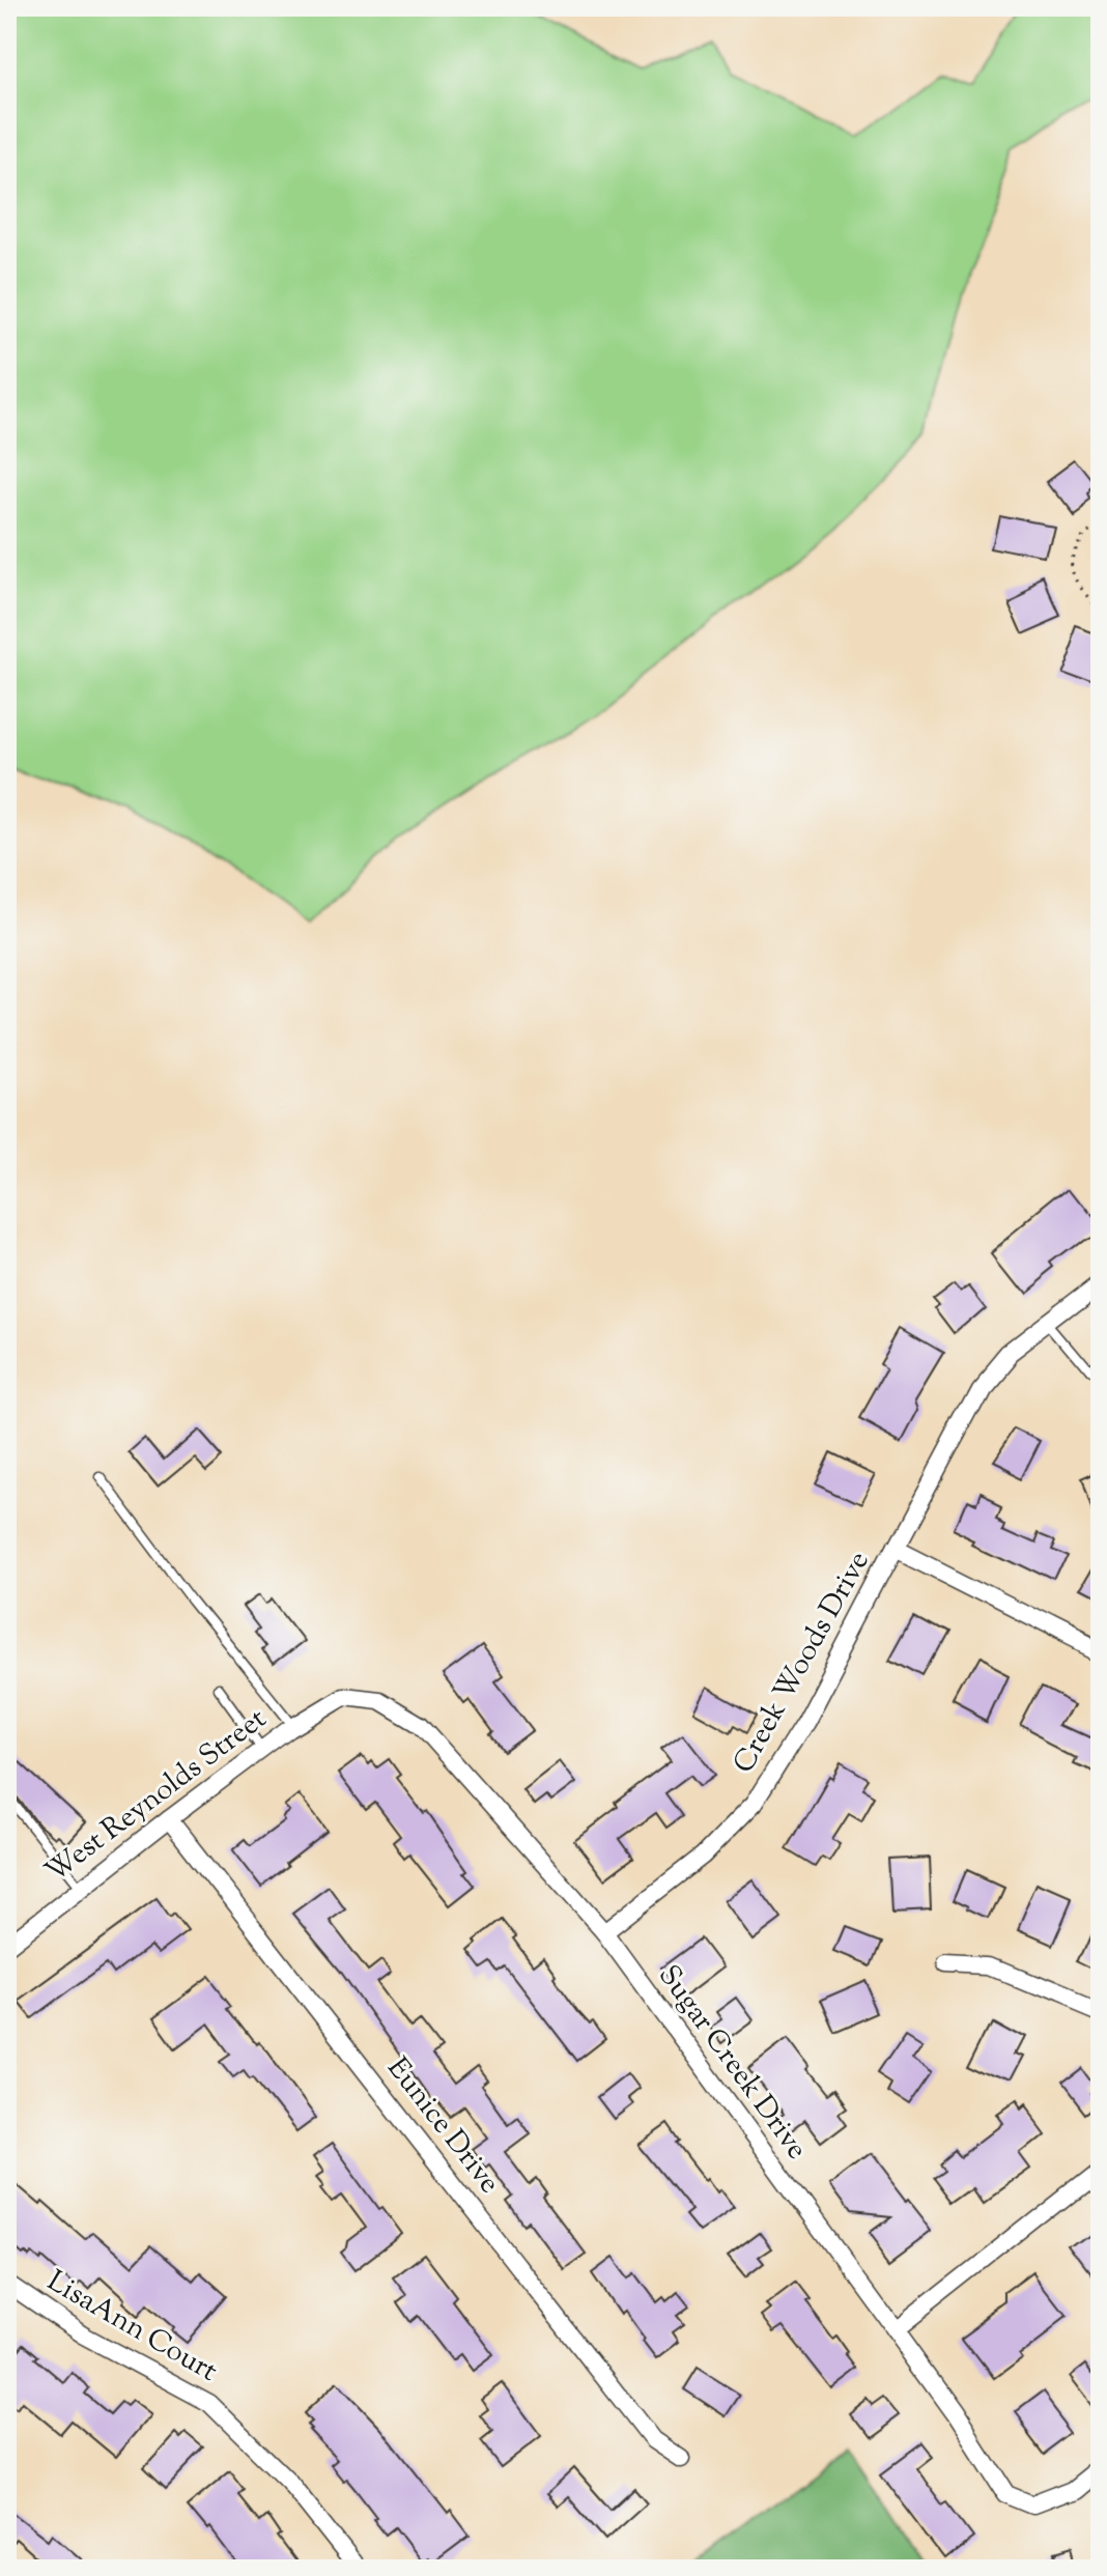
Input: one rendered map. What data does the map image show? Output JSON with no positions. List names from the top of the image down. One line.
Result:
{"streets":{"street":["Creek Woods Drive","West Reynolds Street","Sugar Creek Drive","Eunice Drive","LisaAnn Court"]},"crossings":[["Creek Woods Drive","Sugar Creek Drive"],["West Reynolds Street","Sugar Creek Drive"],["West Reynolds Street","Eunice Drive"]]}
